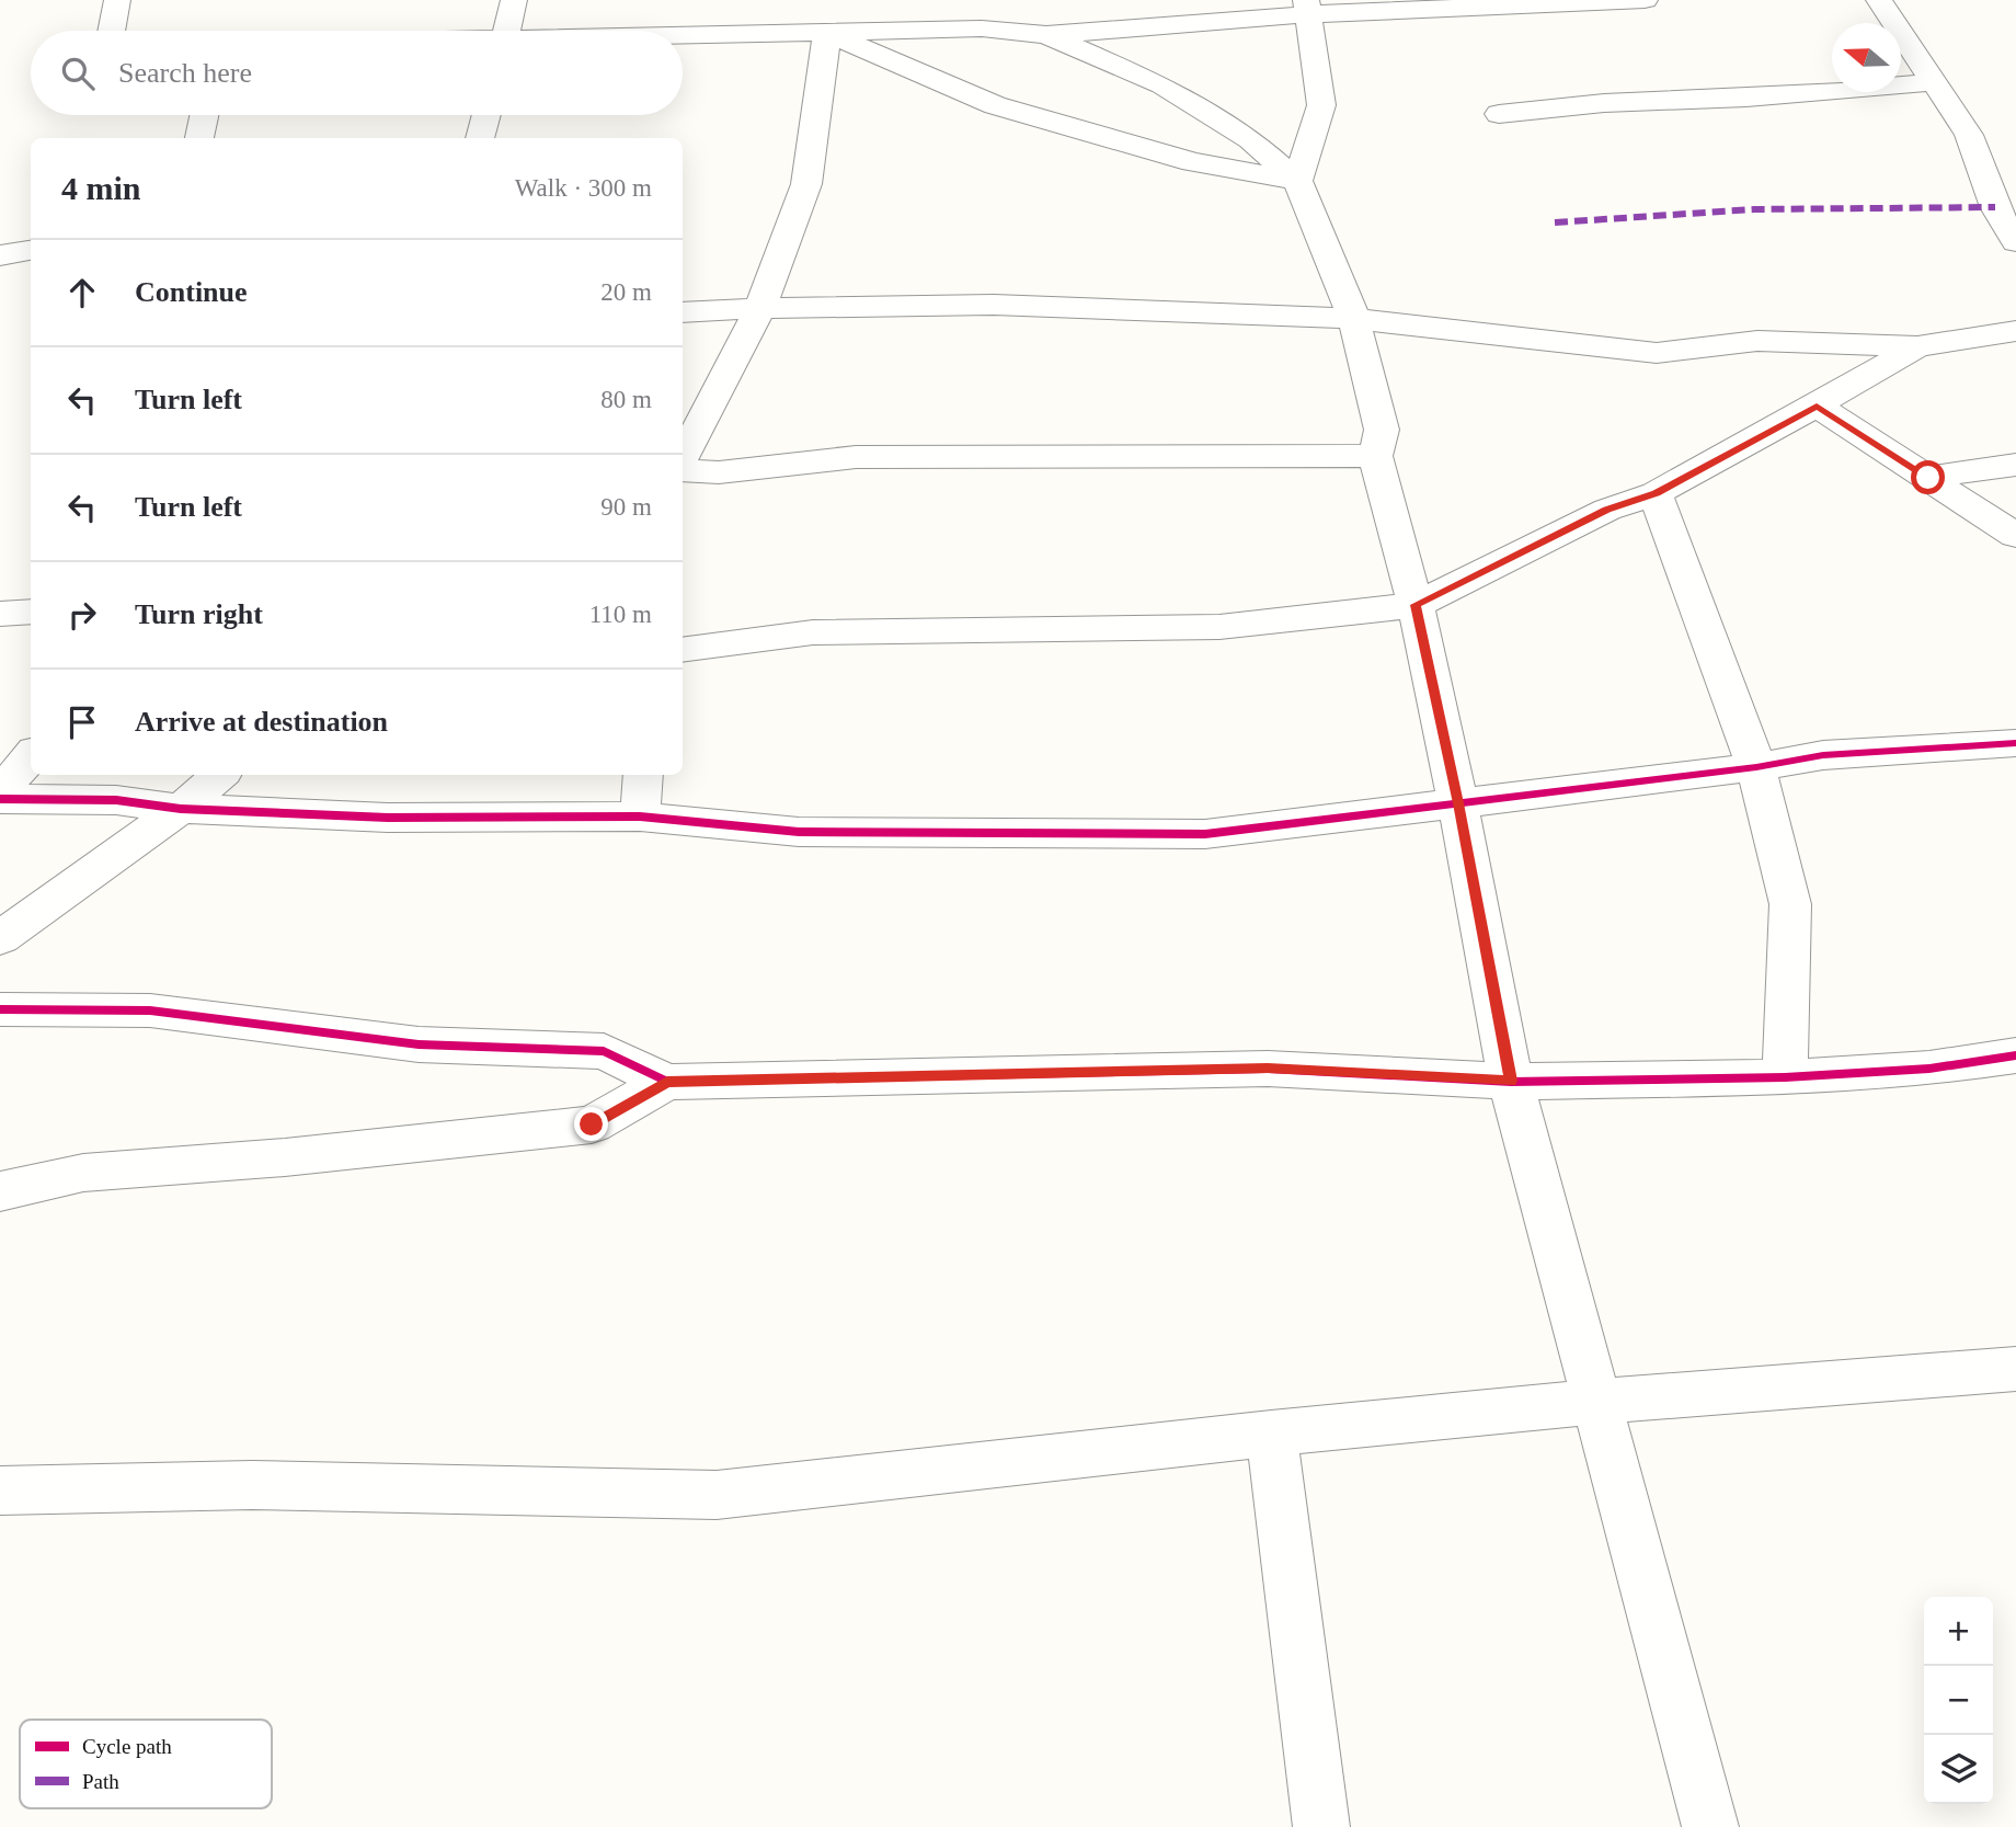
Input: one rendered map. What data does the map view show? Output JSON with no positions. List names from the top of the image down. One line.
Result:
{"legend":["Cycle path","Path"],"north":"left","page":{"search":"Search here","heading":["4 min","Walk · 300 m"],"list":[["Continue","20 m"],["Turn left","80 m"],["Turn left","90 m"],["Turn right","110 m"],"Arrive at destination"],"map_buttons":["+","−"]}}
